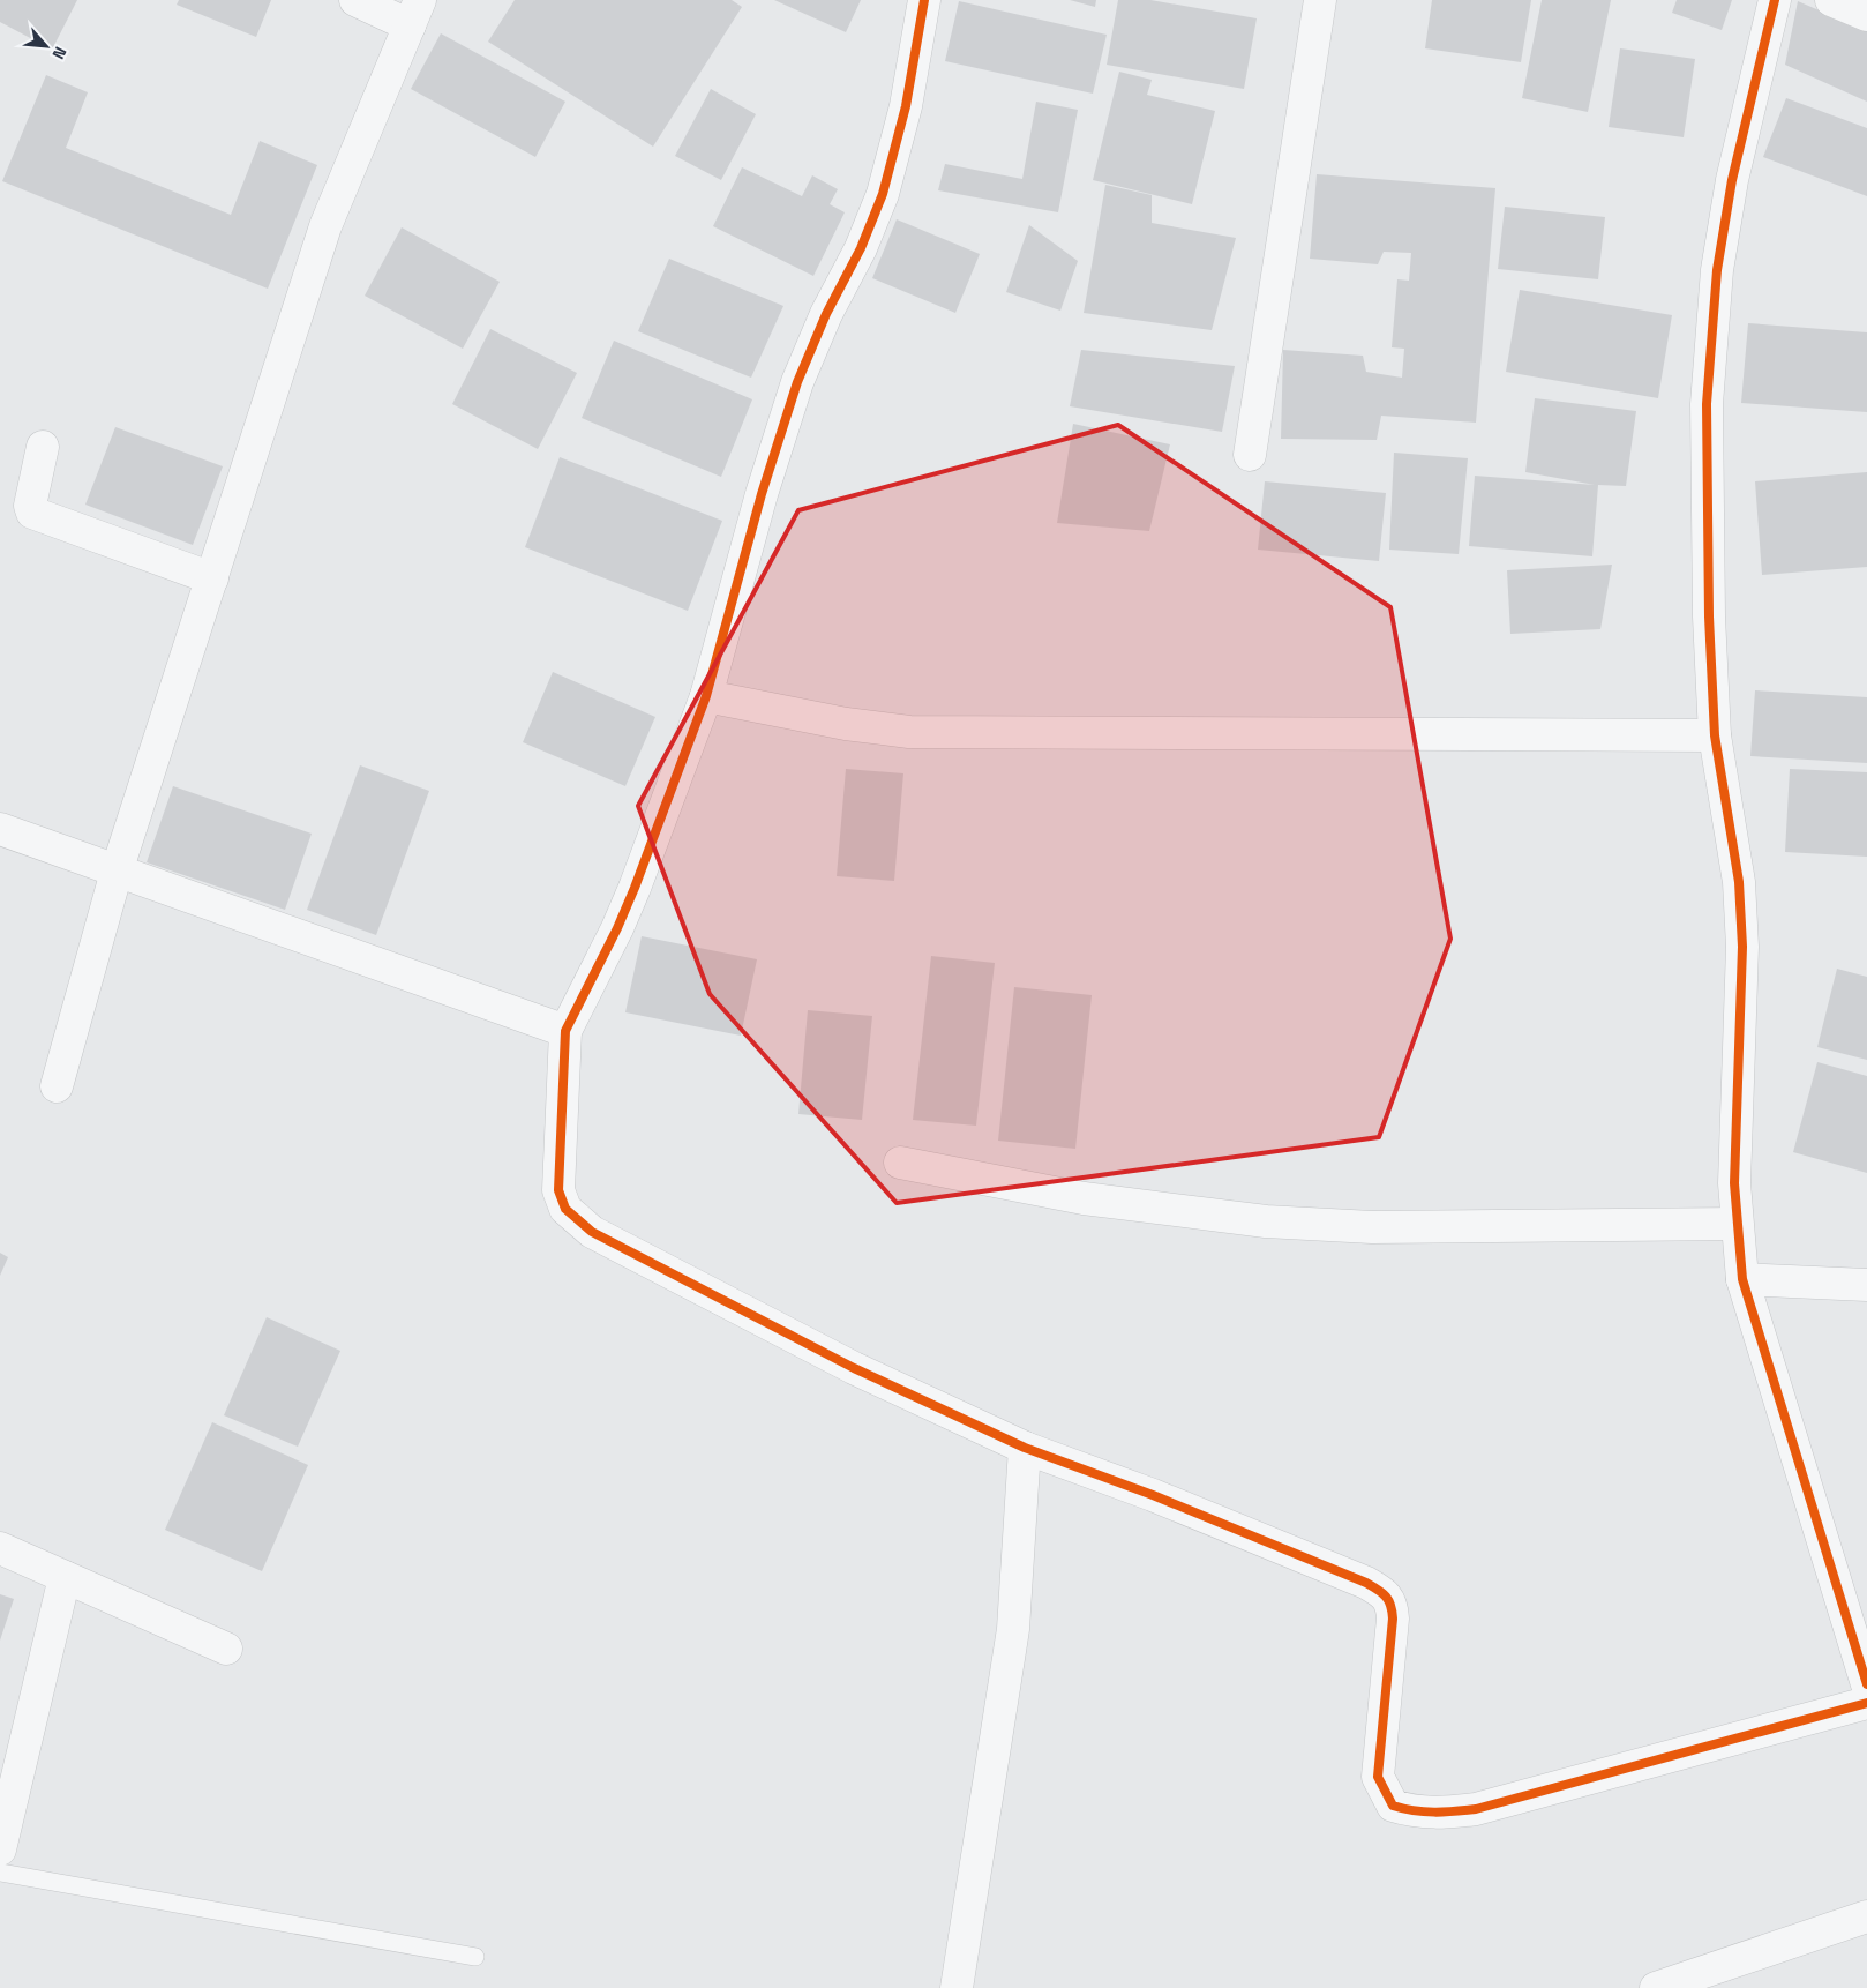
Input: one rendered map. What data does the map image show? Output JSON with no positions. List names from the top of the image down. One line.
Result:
{"north":"bottom right"}
